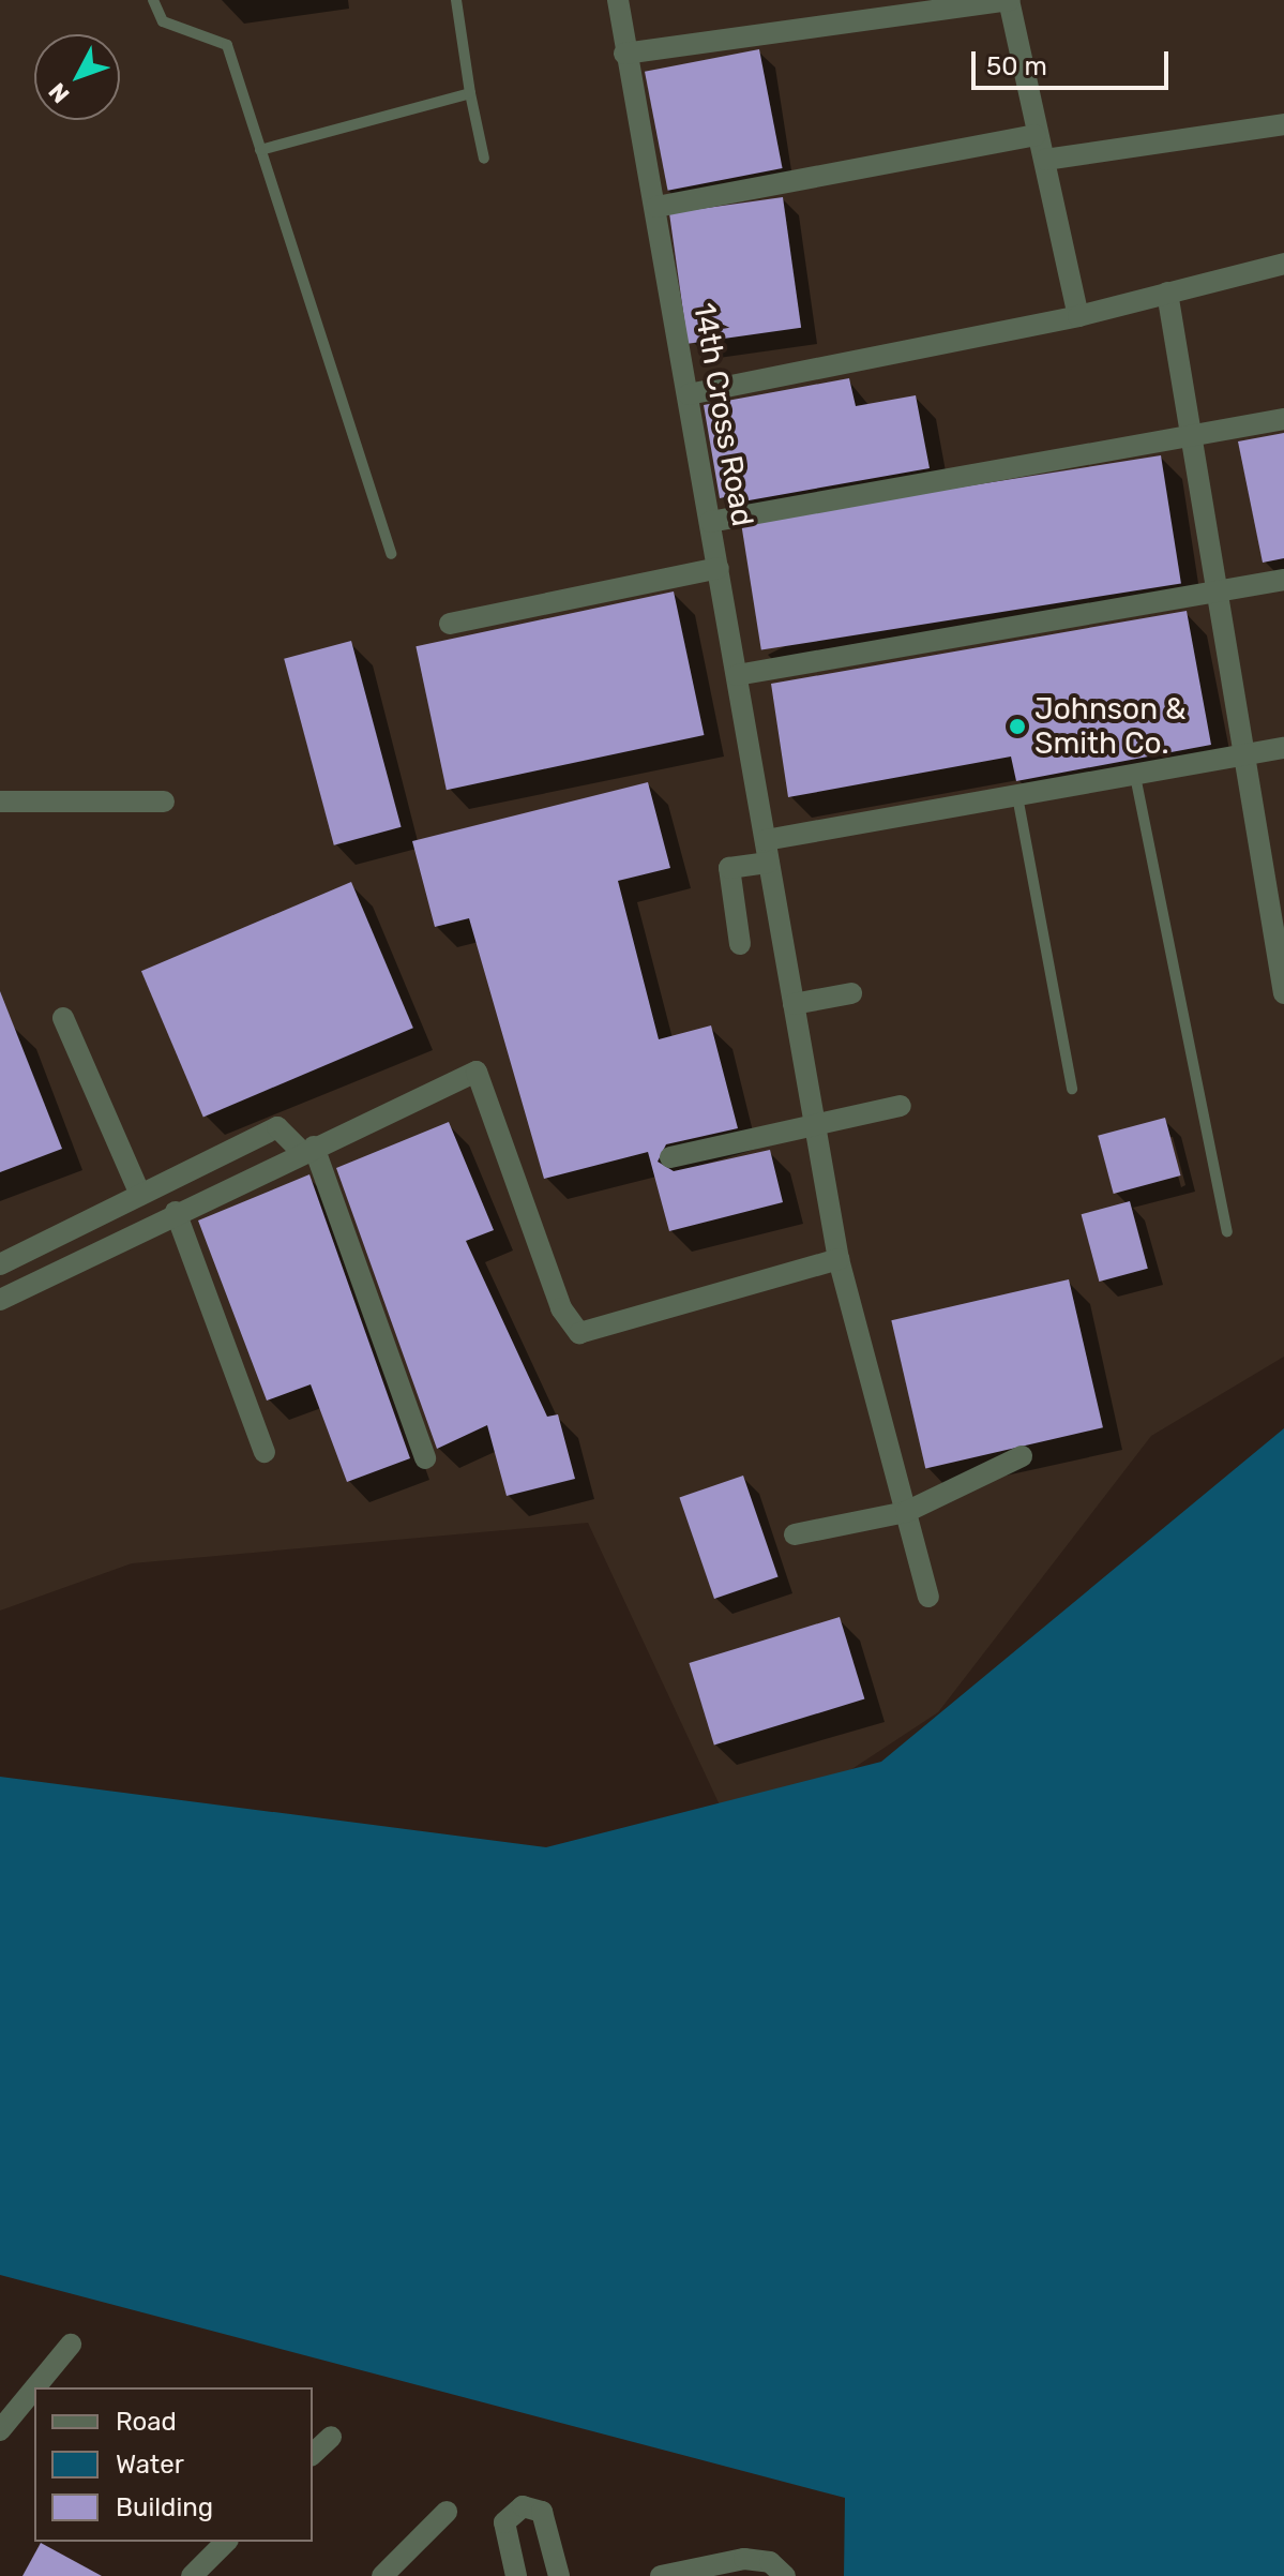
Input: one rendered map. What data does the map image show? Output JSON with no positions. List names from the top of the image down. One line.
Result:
{"streets":{"street":["14th Cross Road"]},"places":["Johnson & Smith Co."],"legend":["Road","Water","Building"],"scale_bar":"50 m","north":"bottom left"}
